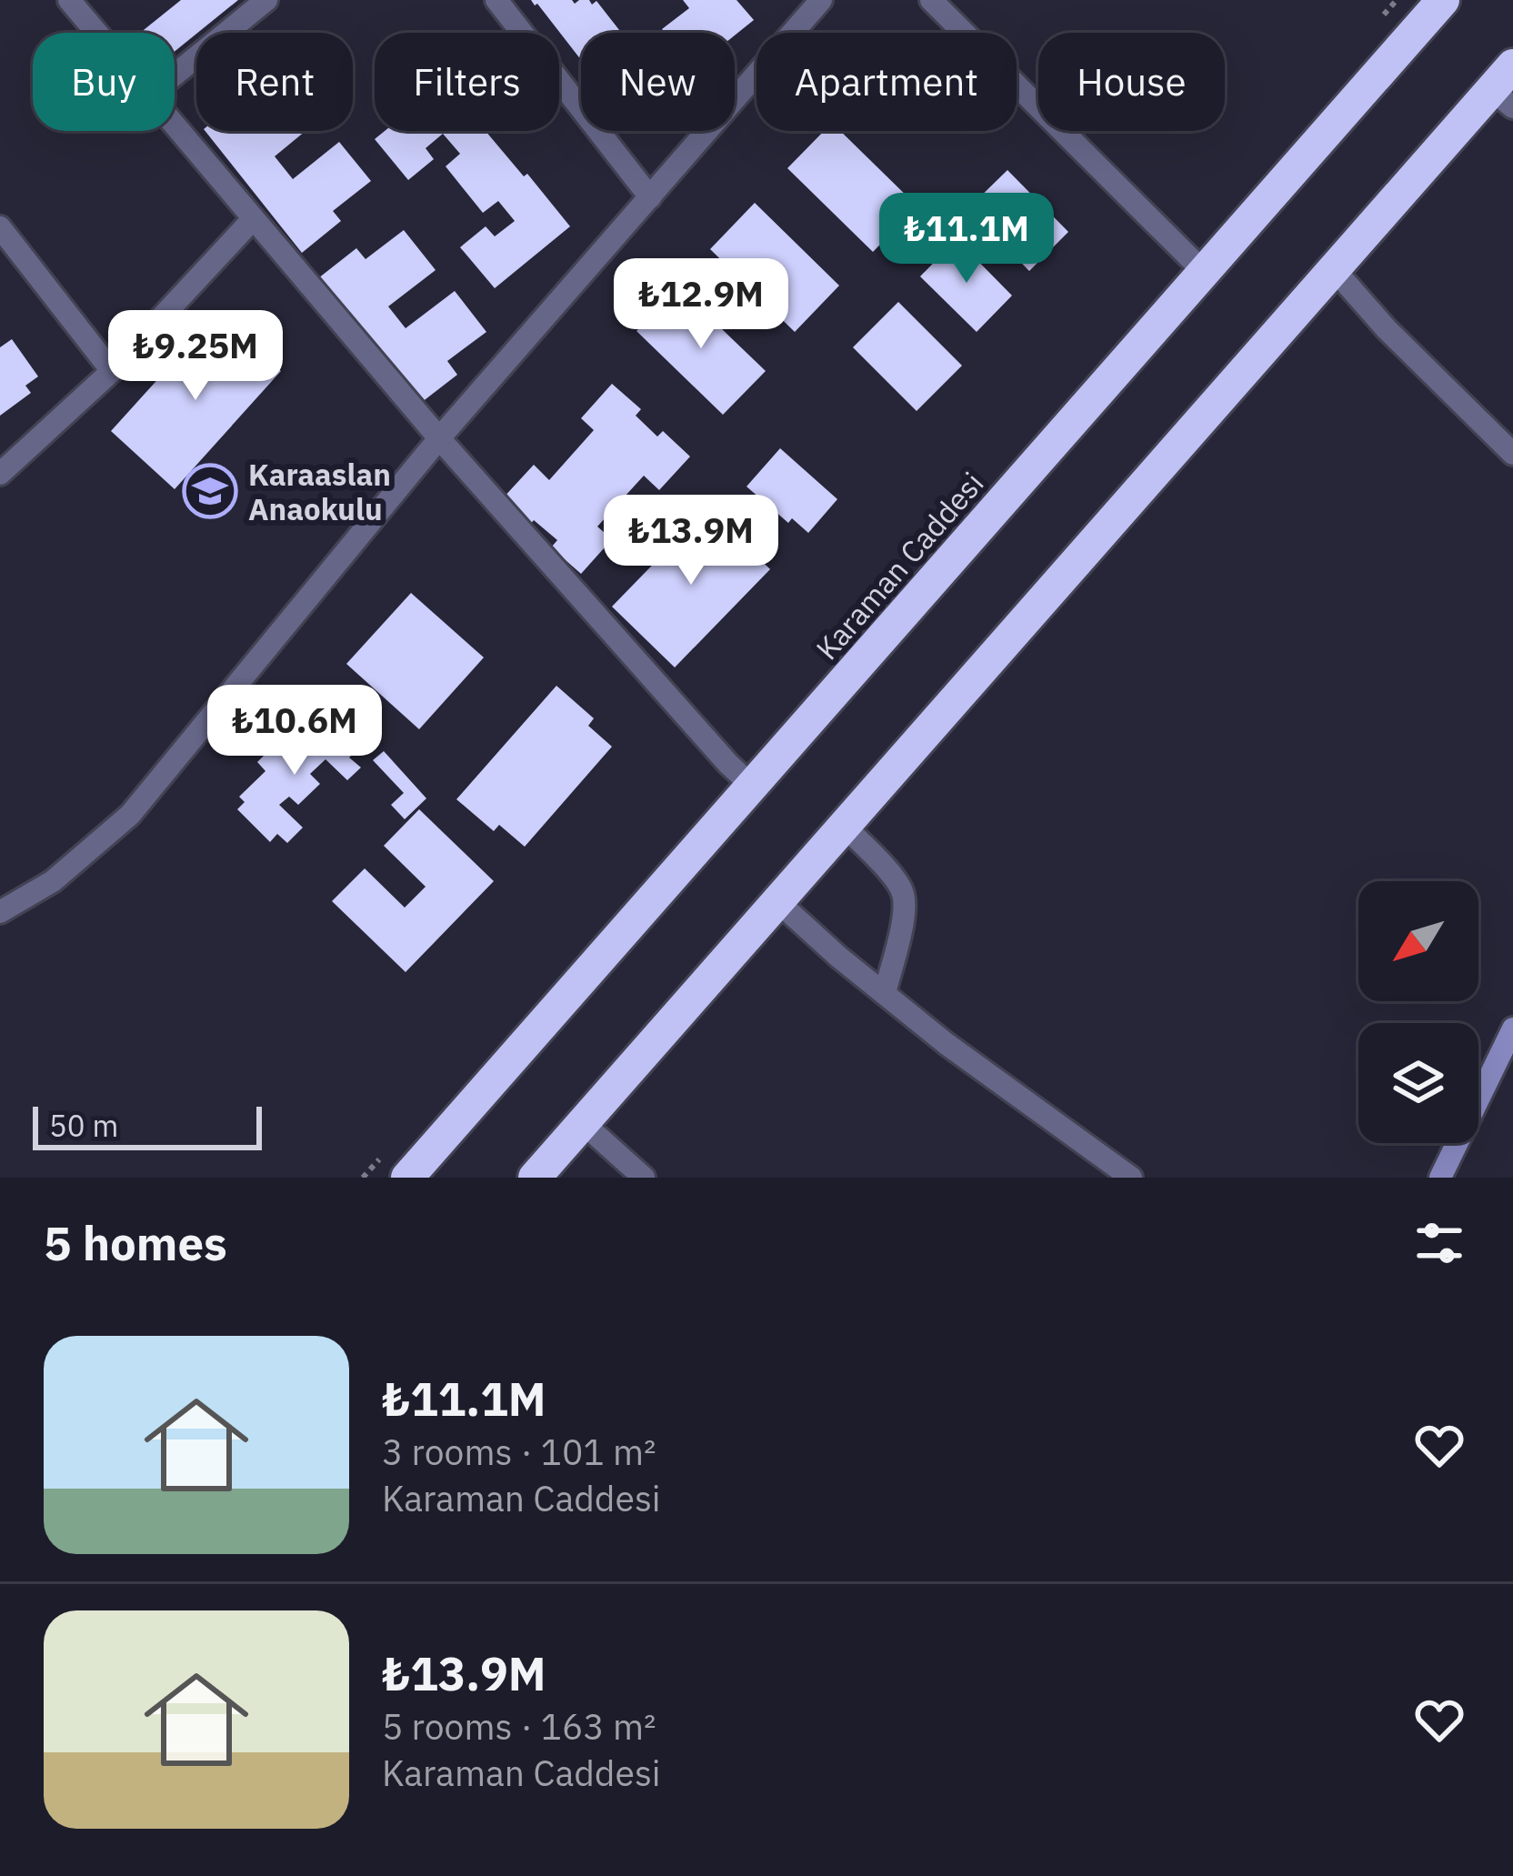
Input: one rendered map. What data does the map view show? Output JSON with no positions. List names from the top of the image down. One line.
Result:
{"streets":{"highway":["Karaman Caddesi"]},"places":{"school or university":["Karaaslan Anaokulu"]},"scale_bar":"50 m","north":"bottom left","page":{"chip":["Buy","Rent","Filters","New","Apartment","House"],"price":["₺11.1M","₺12.9M","₺9.25M","₺13.9M","₺10.6M"],"scale":"50 m","heading":"5 homes","list":[{"name":"₺11.1M","note":"3 rooms · 101 m² · Karaman Caddesi"},{"name":"₺13.9M","note":"5 rooms · 163 m² · Karaman Caddesi"}]}}
